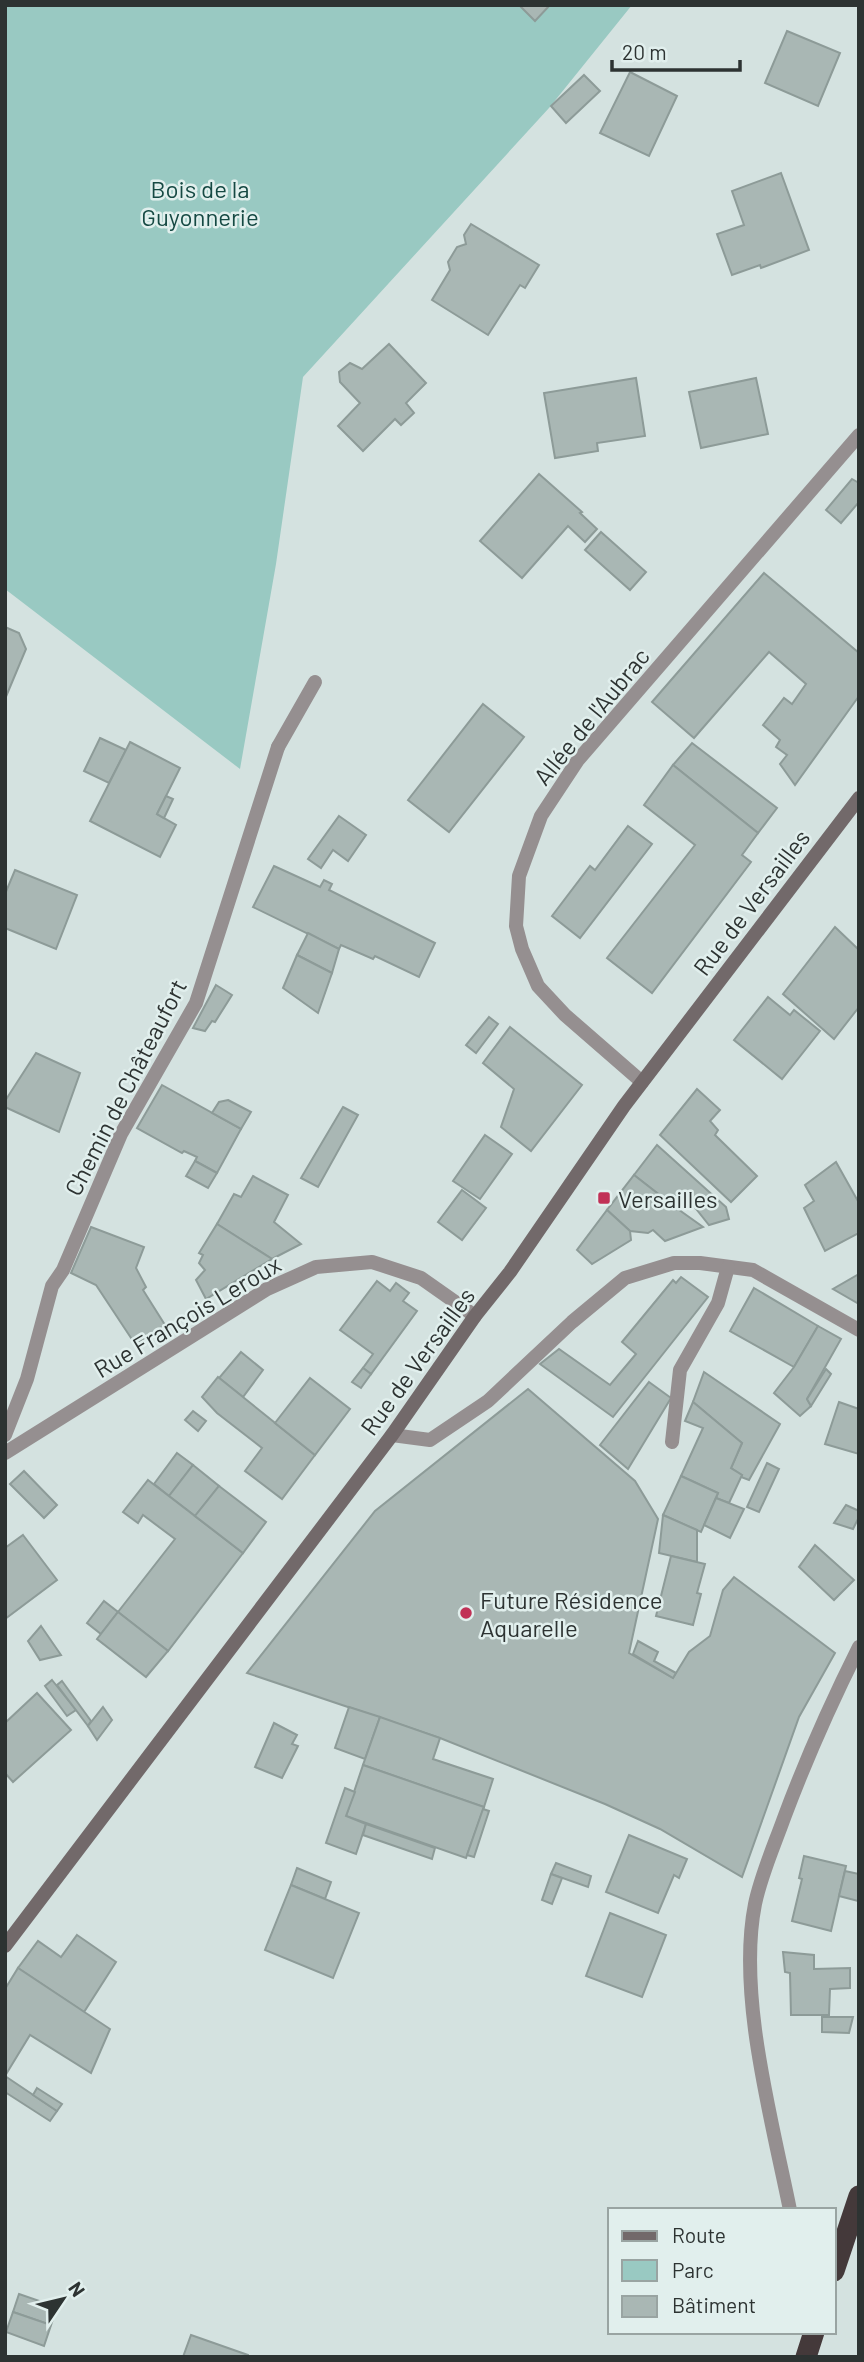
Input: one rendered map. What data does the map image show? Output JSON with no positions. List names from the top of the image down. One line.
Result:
{"streets":{"main road":["Rue de Versailles"],"street":["Allée de l'Aubrac","Chemin de Châteaufort","Rue François Leroux"]},"crossings":[["Allée de l'Aubrac","Rue de Versailles"],["Rue de Versailles","Rue François Leroux"]],"parks":["Bois de la Guyonnerie"],"places":{"transit":["Versailles"],"other":["Future Résidence Aquarelle"]},"legend":["Route","Parc","Bâtiment"],"scale_bar":"20 m","north":"top right"}
